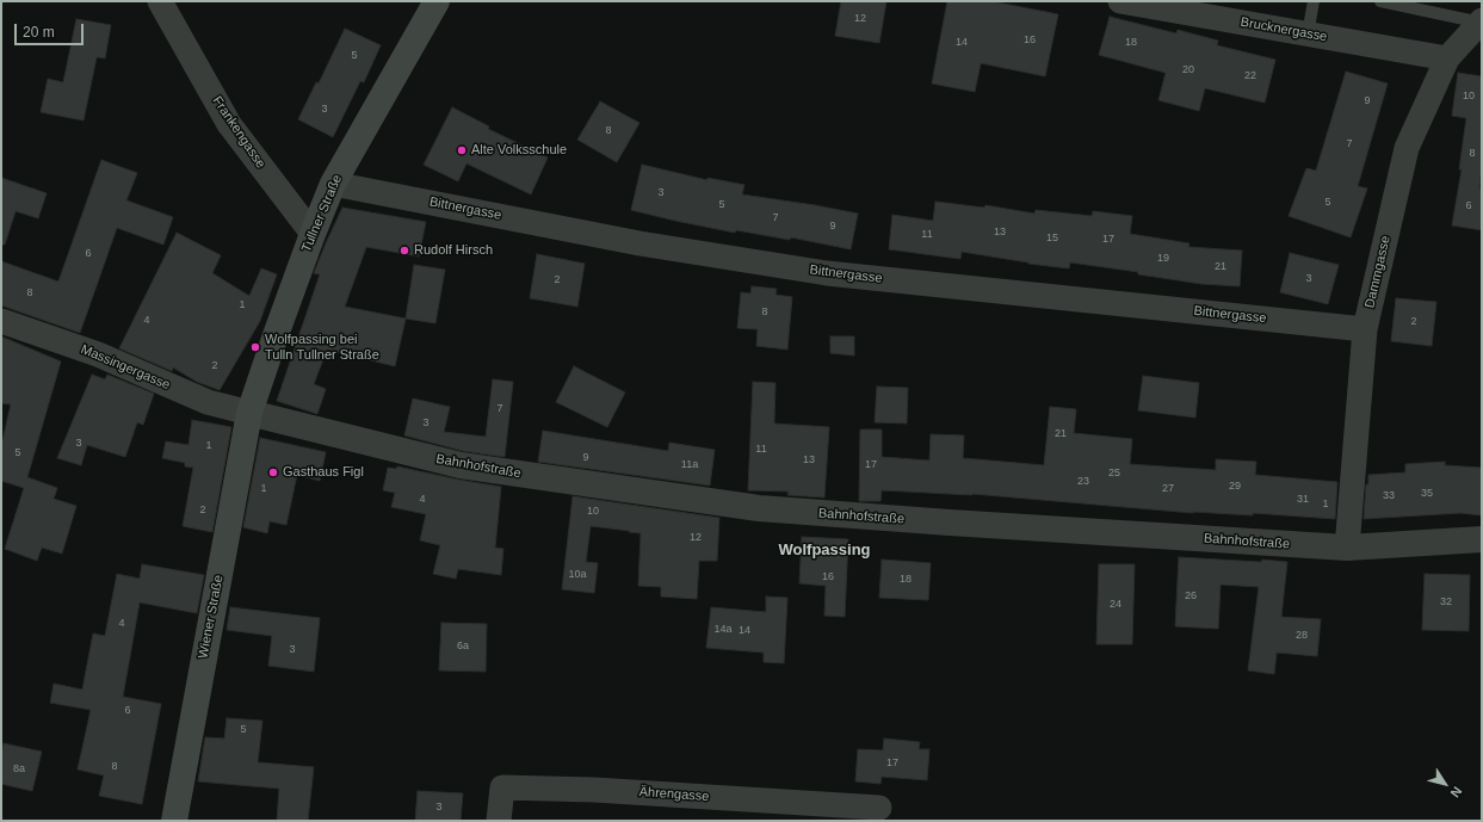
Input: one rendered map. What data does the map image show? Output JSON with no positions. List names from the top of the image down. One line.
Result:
{"streets":{"main road":["Tullner Straße","Wiener Straße"],"street":["Brucknergasse","Frankengasse","Bittnergasse","Dammgasse","Massingergasse","Bahnhofstraße","Ährengasse"]},"crossings":[["Brucknergasse","Dammgasse"],["Frankengasse","Tullner Straße"],["Bittnergasse","Tullner Straße"],["Bittnergasse","Dammgasse"],["Tullner Straße","Massingergasse"],["Tullner Straße","Bahnhofstraße"],["Tullner Straße","Wiener Straße"],["Dammgasse","Bahnhofstraße"],["Massingergasse","Bahnhofstraße"],["Massingergasse","Wiener Straße"],["Bahnhofstraße","Wiener Straße"]],"districts":["Wolfpassing"],"places":["Alte Volksschule","Rudolf Hirsch","Wolfpassing bei Tulln Tullner Straße","Gasthaus Figl"],"house_numbers":["12","16","14","18","5","20","22","10","9","3","8","7","8","3","5","5","6","7","9","13","11","15","17","6","19","21","3","2","8","1","8","4","2","2","7","3","21","3","1","11","5","9","13","11a","17","25","23","29","1","27","35","33","4","31","1","2","10","12","10a","16","18","26","32","24","4","14a","14","28","6a","3","6","5","17","8","8a","3"],"scale_bar":"20 m","north":"bottom right"}
